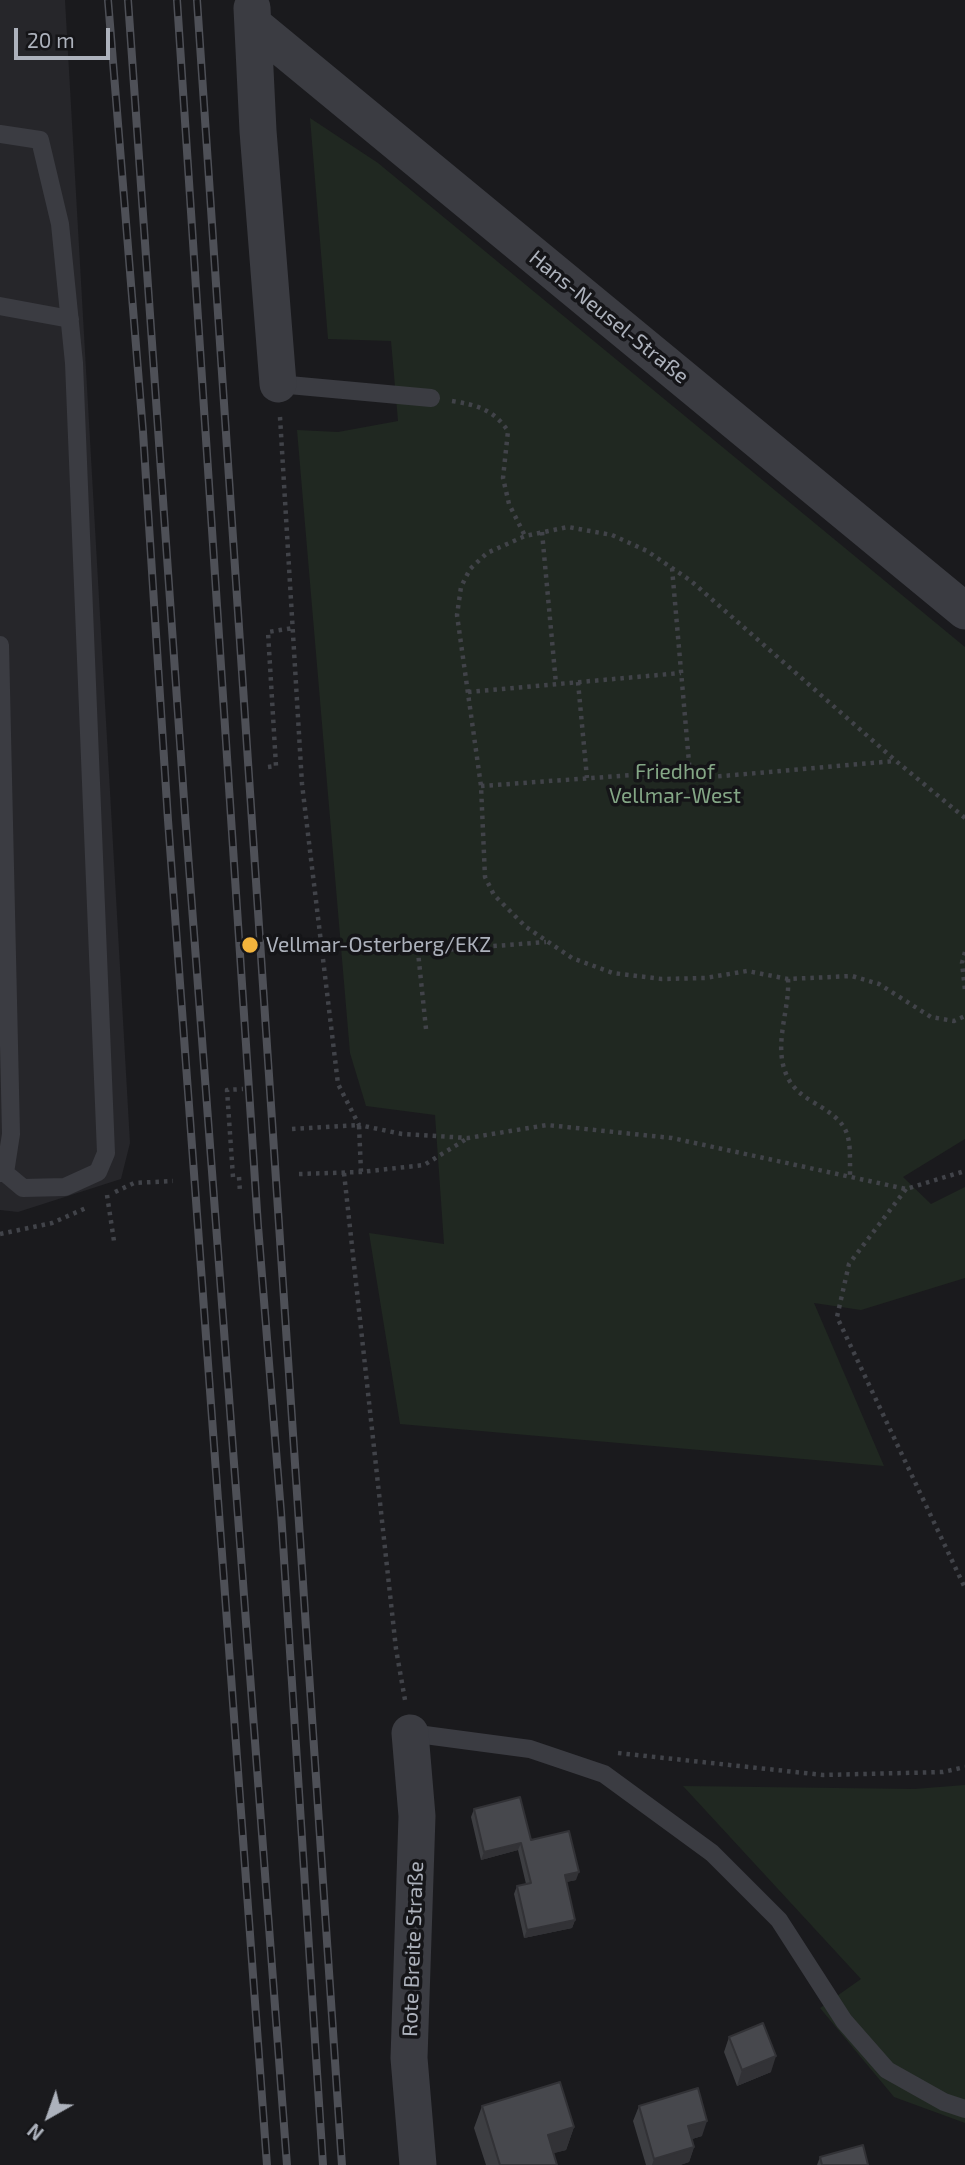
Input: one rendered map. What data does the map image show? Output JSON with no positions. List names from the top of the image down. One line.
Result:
{"streets":{"street":["Hans-Neusel-Straße","Rote Breite Straße"]},"parks":["Friedhof Vellmar-West"],"places":["Vellmar-Osterberg/EKZ"],"scale_bar":"20 m","north":"bottom left"}
